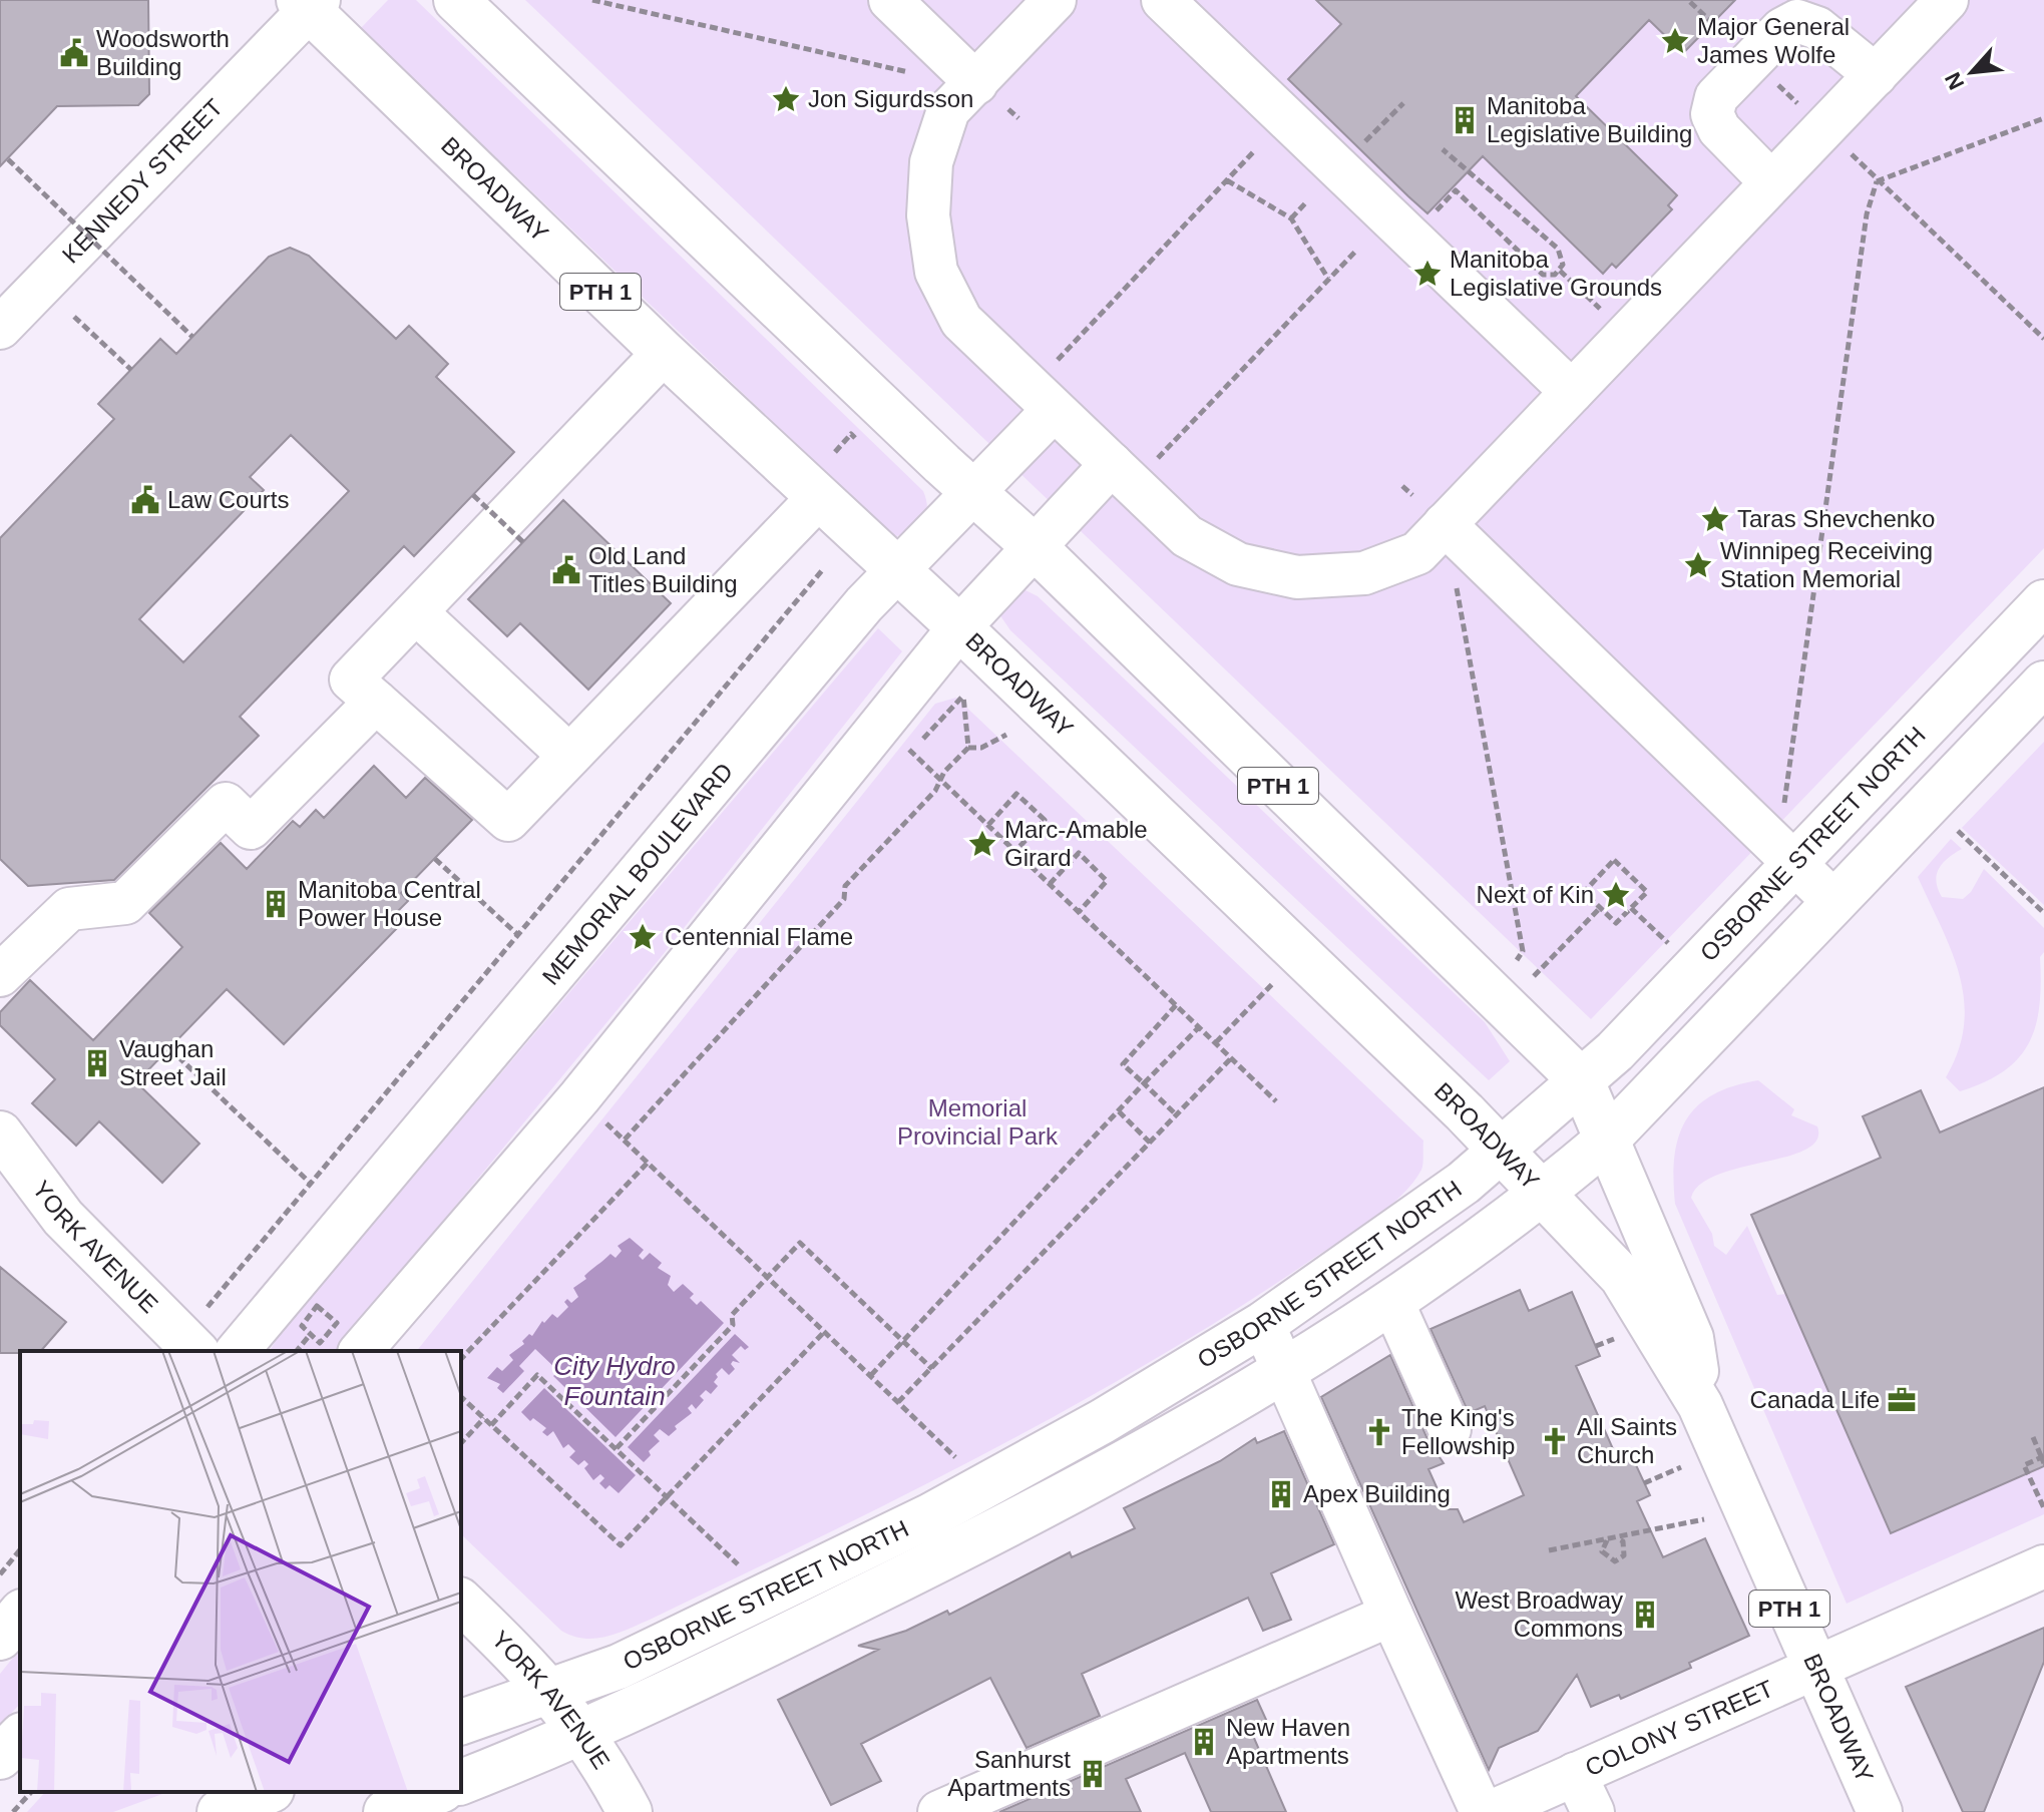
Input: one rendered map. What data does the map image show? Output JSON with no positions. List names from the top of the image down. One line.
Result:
{"streets":{"main road":["BROADWAY","PTH 1","OSBORNE STREET NORTH","YORK AVENUE"],"street":["KENNEDY STREET","MEMORIAL BOULEVARD","COLONY STREET"]},"crossings":[["KENNEDY STREET","BROADWAY"],["BROADWAY","OSBORNE STREET NORTH"],["BROADWAY","MEMORIAL BOULEVARD"],["BROADWAY","COLONY STREET"],["OSBORNE STREET NORTH","YORK AVENUE"]],"water":["City Hydro Fountain"],"parks":["Memorial Provincial Park"],"places":{"place":["Major General James Wolfe","Jon Sigurdsson","Manitoba Legislative Grounds","Taras Shevchenko","Winnipeg Receiving Station Memorial","Marc-Amable Girard","Next of Kin","Centennial Flame"],"public building":["Woodsworth Building","Law Courts","Old Land Titles Building"],"building":["Manitoba Legislative Building","Manitoba Central Power House","Vaughan Street Jail","Apex Building","West Broadway Commons","New Haven Apartments","Sanhurst Apartments"],"office":["Canada Life"],"church":["The King's Fellowship","All Saints Church"]},"north":"bottom left"}
